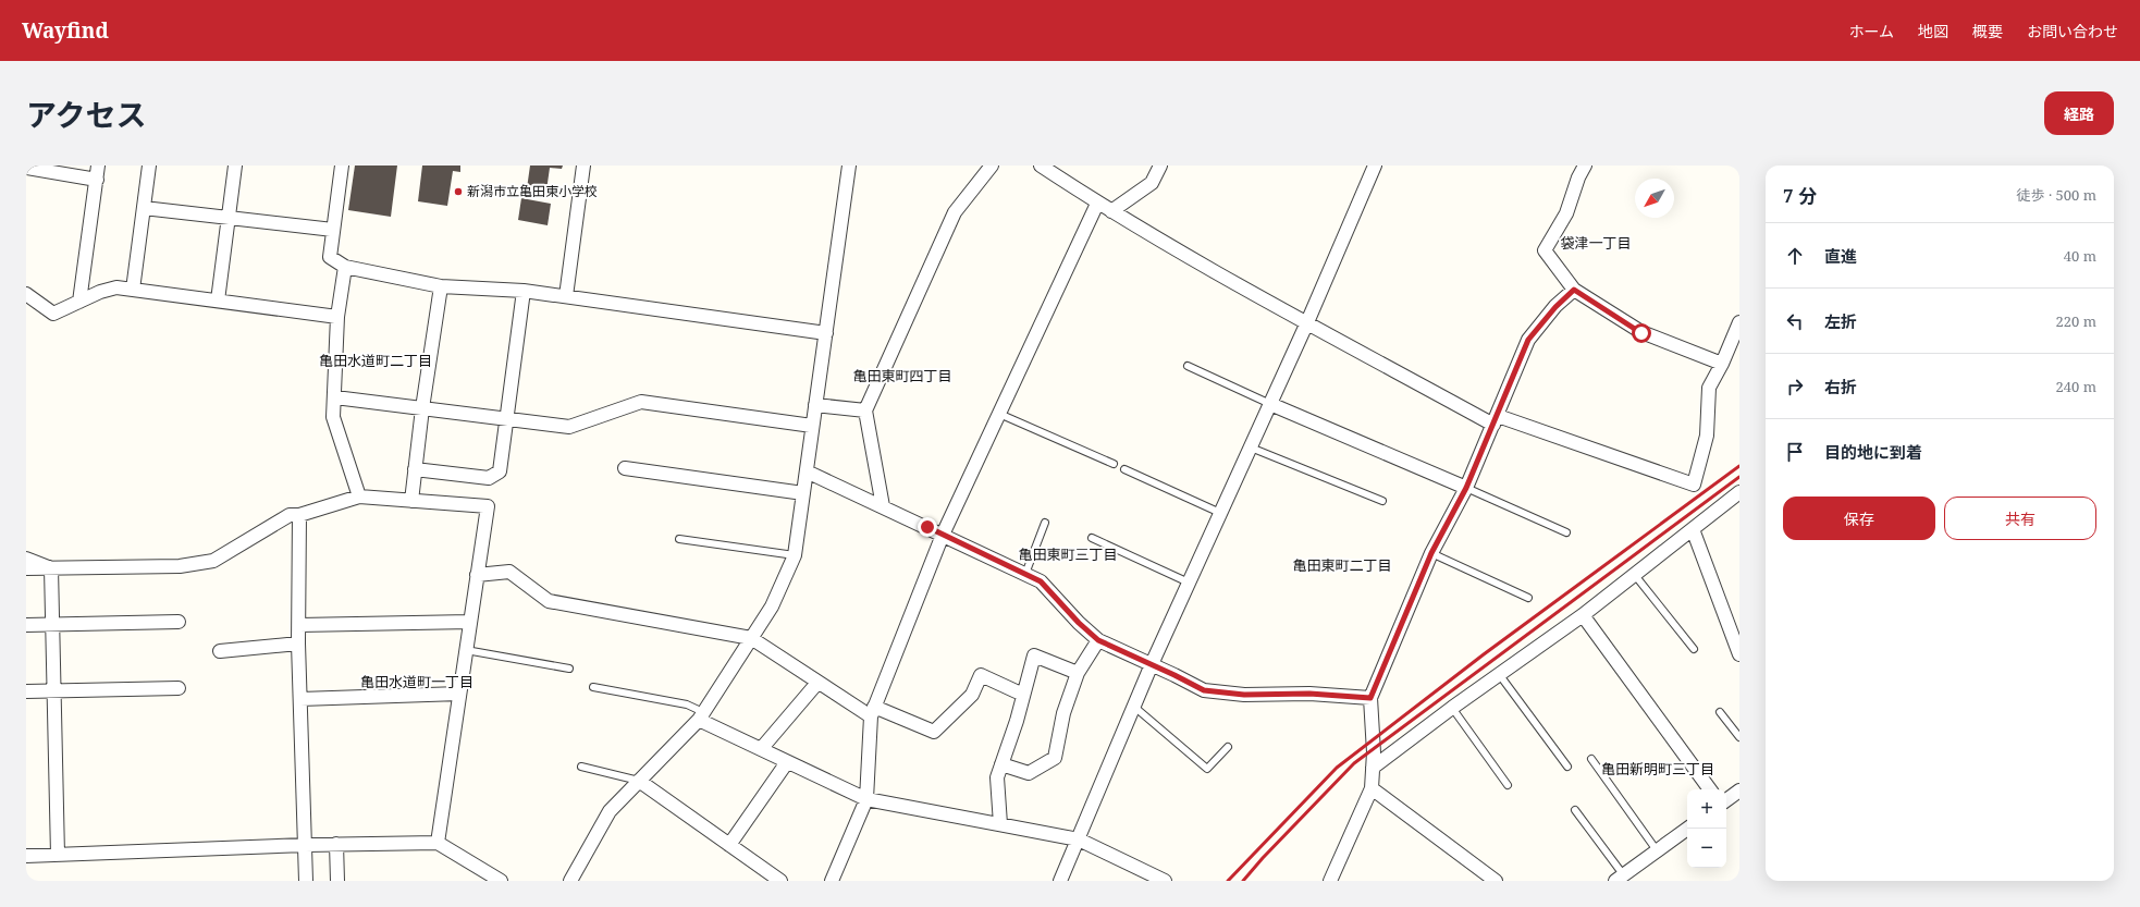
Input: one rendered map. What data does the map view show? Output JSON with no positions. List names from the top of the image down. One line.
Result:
{"districts":["袋津一丁目","亀田水道町二丁目","亀田東町四丁目","亀田東町三丁目","亀田東町二丁目","亀田水道町一丁目","亀田新明町三丁目"],"places":["新潟市立亀田東小学校"],"north":"bottom left","page":{"header":"Wayfind","nav":["ホーム","地図","概要","お問い合わせ"],"title":"アクセス","buttons":["経路",["保存","共有"]],"heading":["7 分","徒歩 · 500 m"],"list":[["直進","40 m"],["左折","220 m"],["右折","240 m"],"目的地に到着"],"map_buttons":["+","−"]}}
